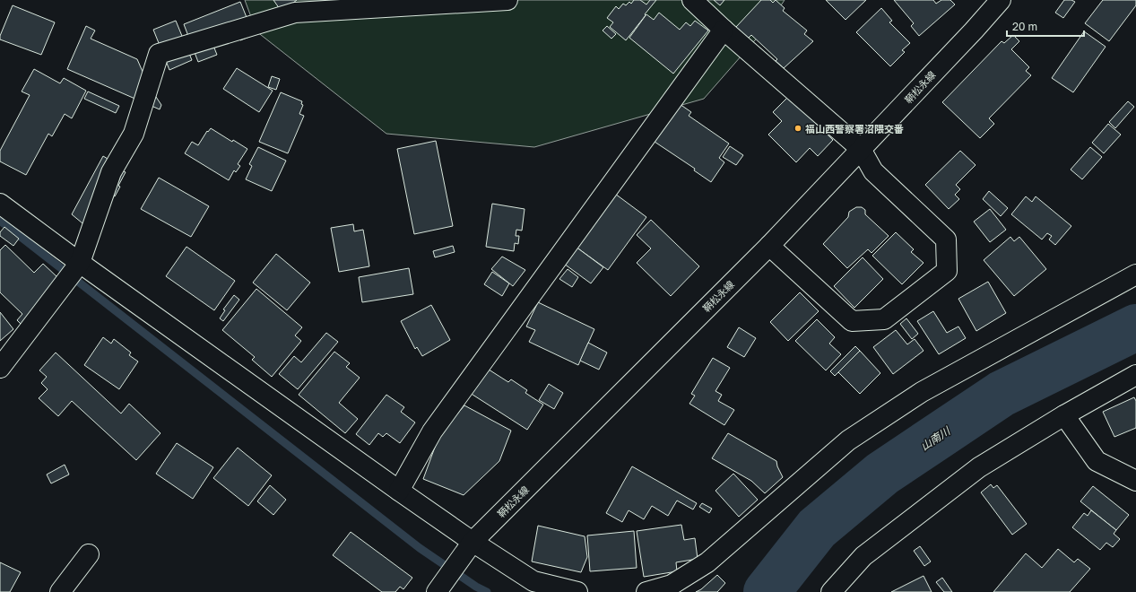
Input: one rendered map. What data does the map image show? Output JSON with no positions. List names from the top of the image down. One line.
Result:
{"streets":{"street":["鞆松永線"]},"water":["山南川"],"places":["福山西警察署沼隈交番"],"scale_bar":"20 m"}
